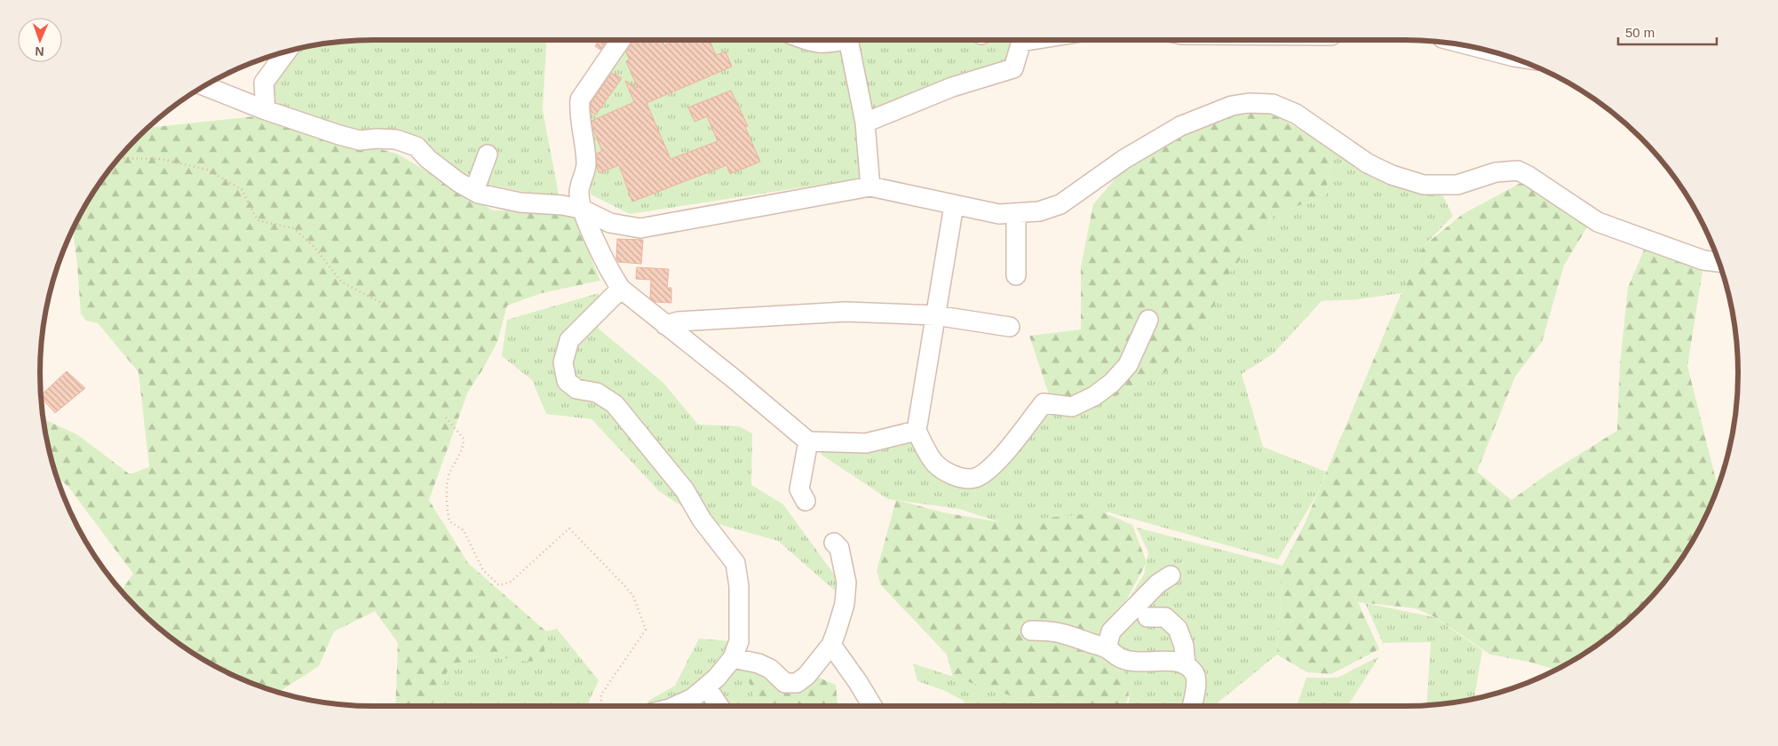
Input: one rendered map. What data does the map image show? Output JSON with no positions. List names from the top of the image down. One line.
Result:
{"scale_bar":"50 m","north":"bottom"}
